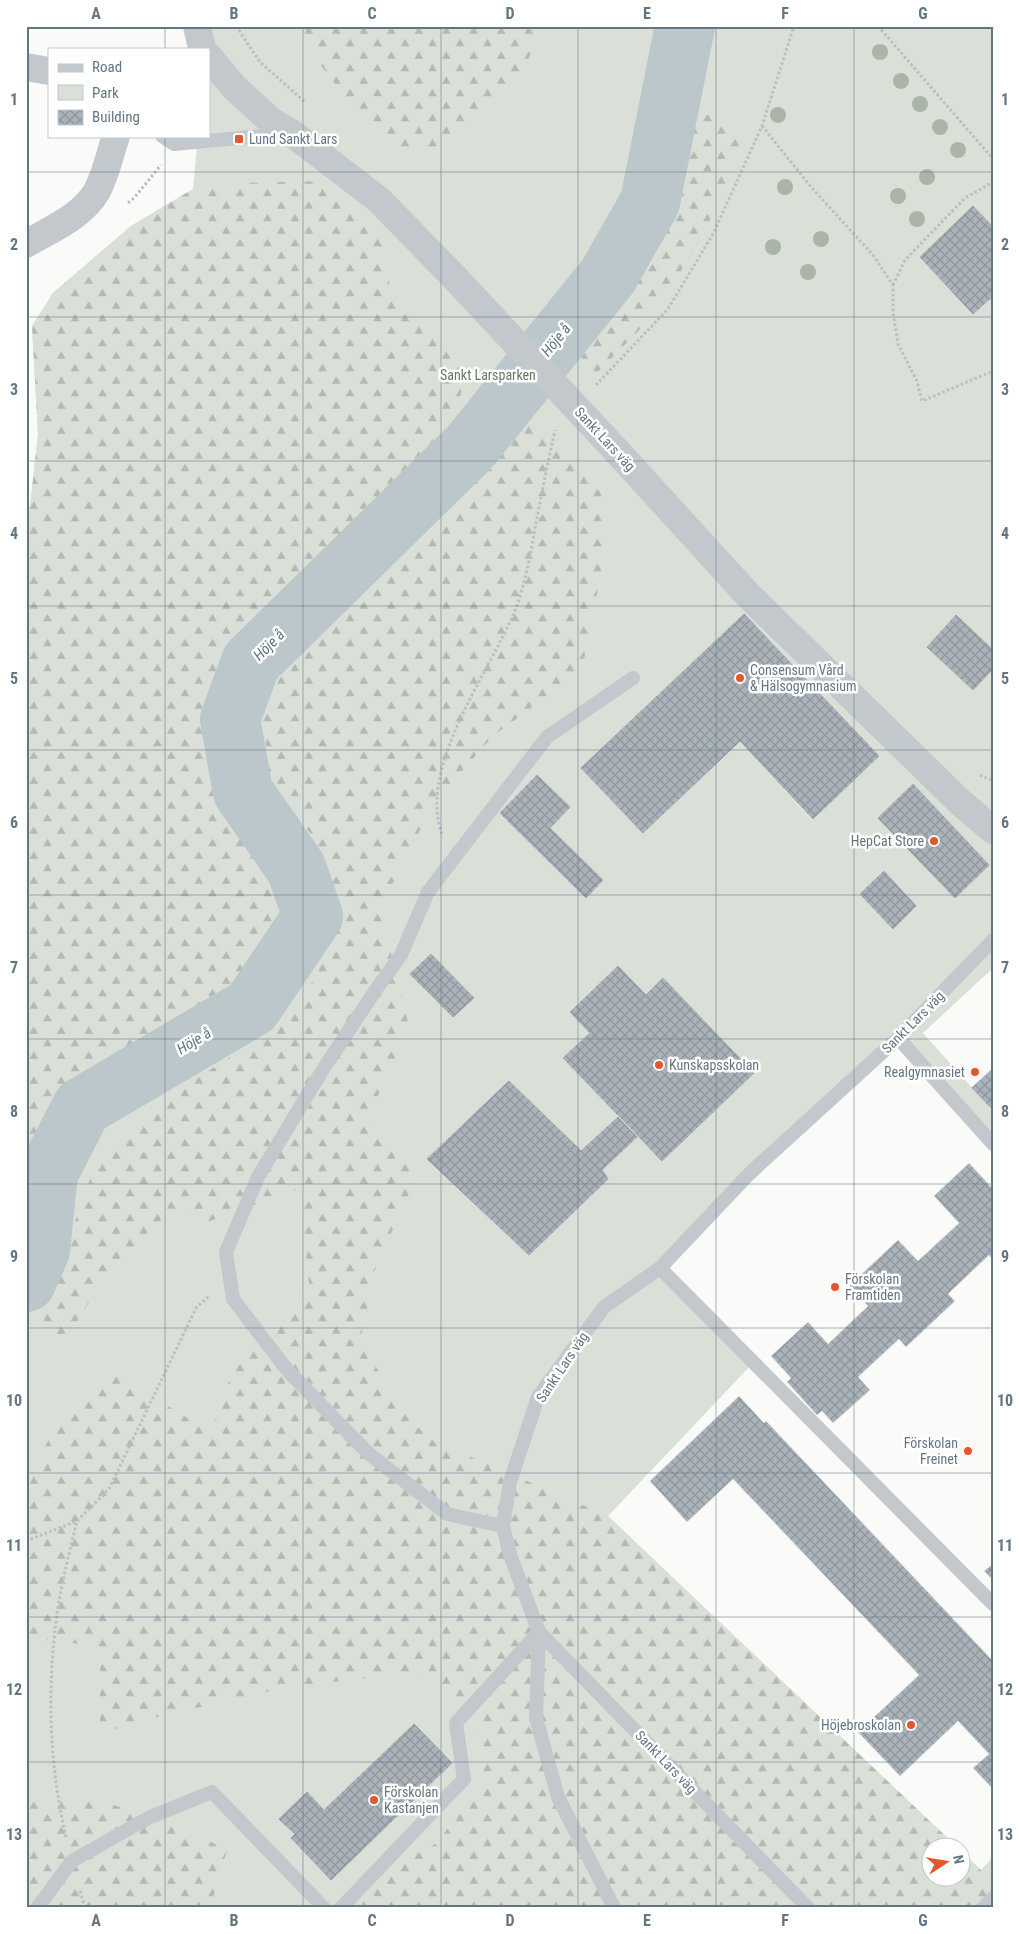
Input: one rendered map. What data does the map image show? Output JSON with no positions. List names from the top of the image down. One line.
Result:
{"streets":{"street":["Sankt Lars väg"]},"water":["Höje å"],"parks":["Sankt Larsparken"],"places":{"transit":["Lund Sankt Lars"],"other":["Consensum Vård & Hälsogymnasium","HepCat Store","Kunskapsskolan","Realgymnasiet","Förskolan Framtiden","Förskolan Freinet","Höjebroskolan","Förskolan Kastanjen"]},"legend":["Road","Park","Building"],"north":"right","grid":{"columns":["A","B","C","D","E","F","G"],"rows":["1","2","3","4","5","6","7","8","9","10","11","12","13"]}}
